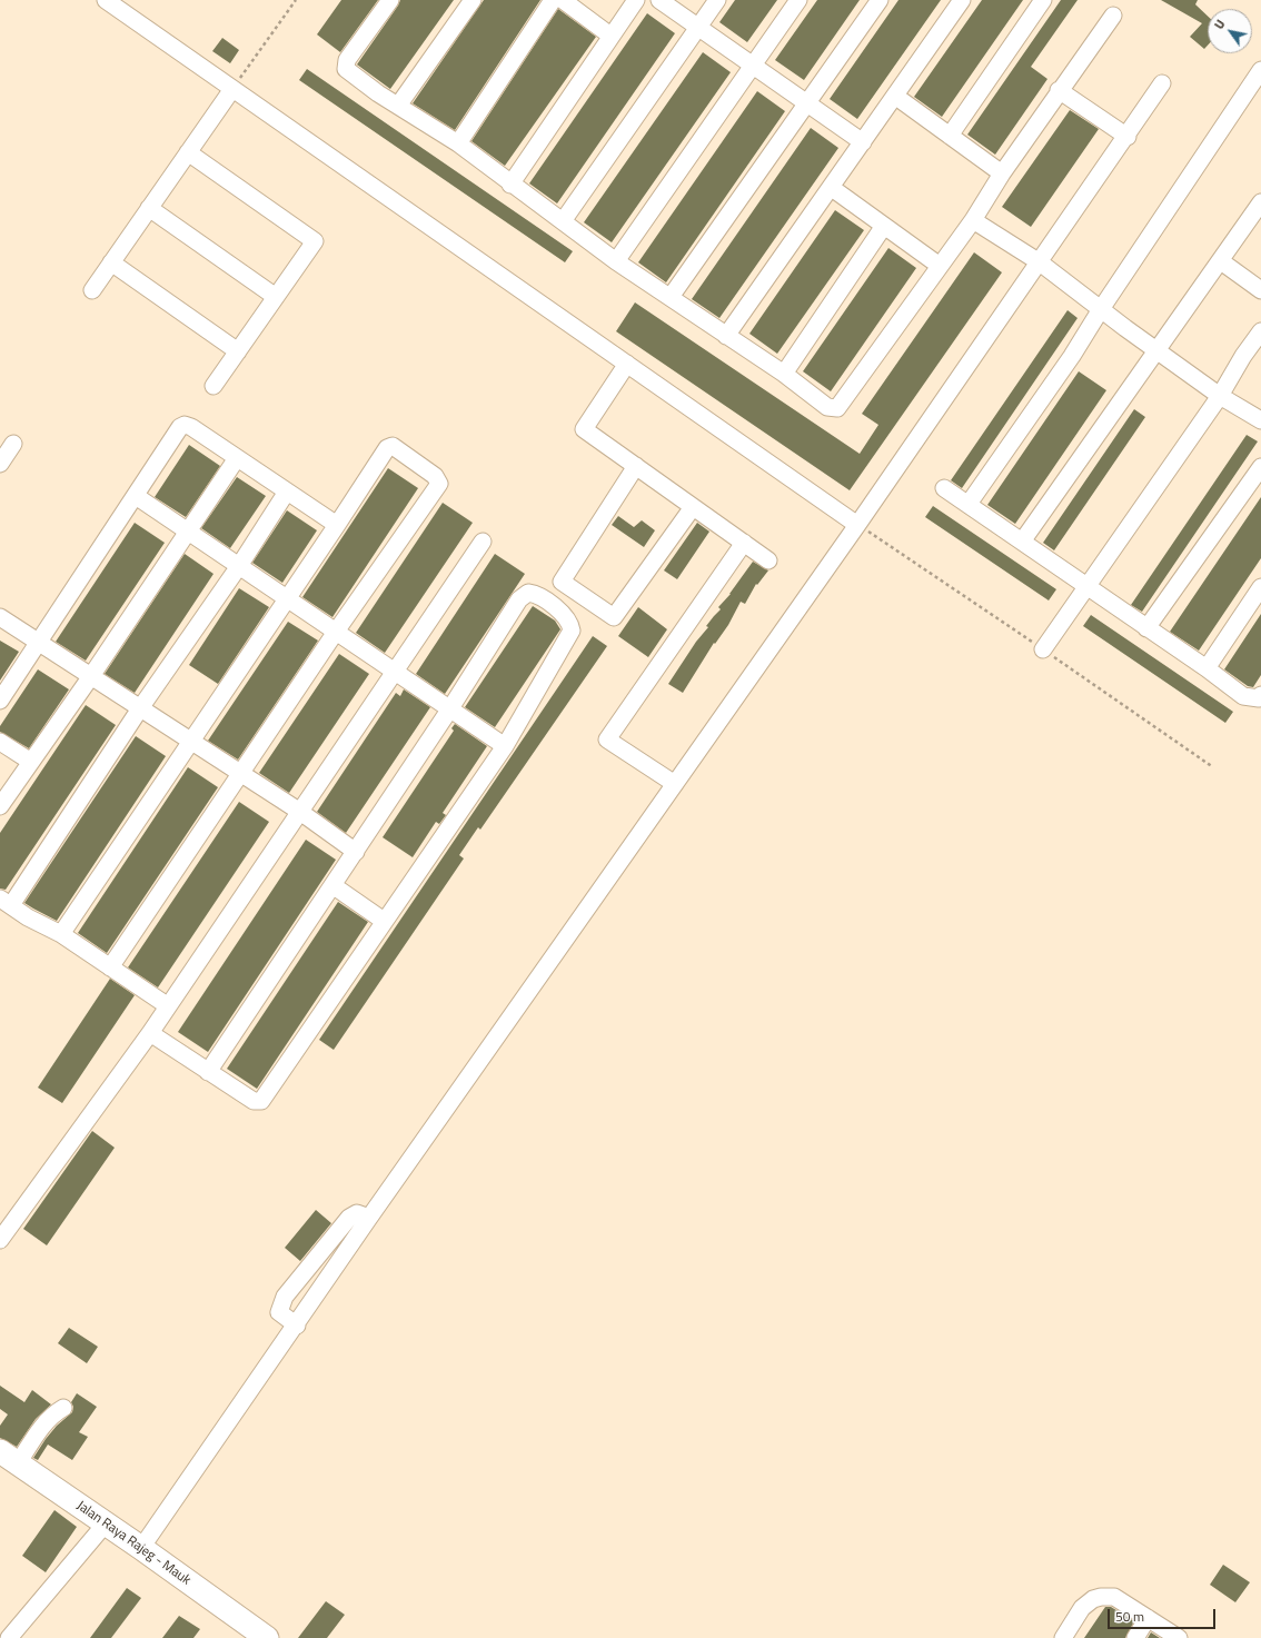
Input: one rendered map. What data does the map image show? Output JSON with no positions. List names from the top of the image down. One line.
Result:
{"streets":{"main road":["Jalan Raya Rajeg - Mauk"]},"scale_bar":"50 m","north":"top left"}
